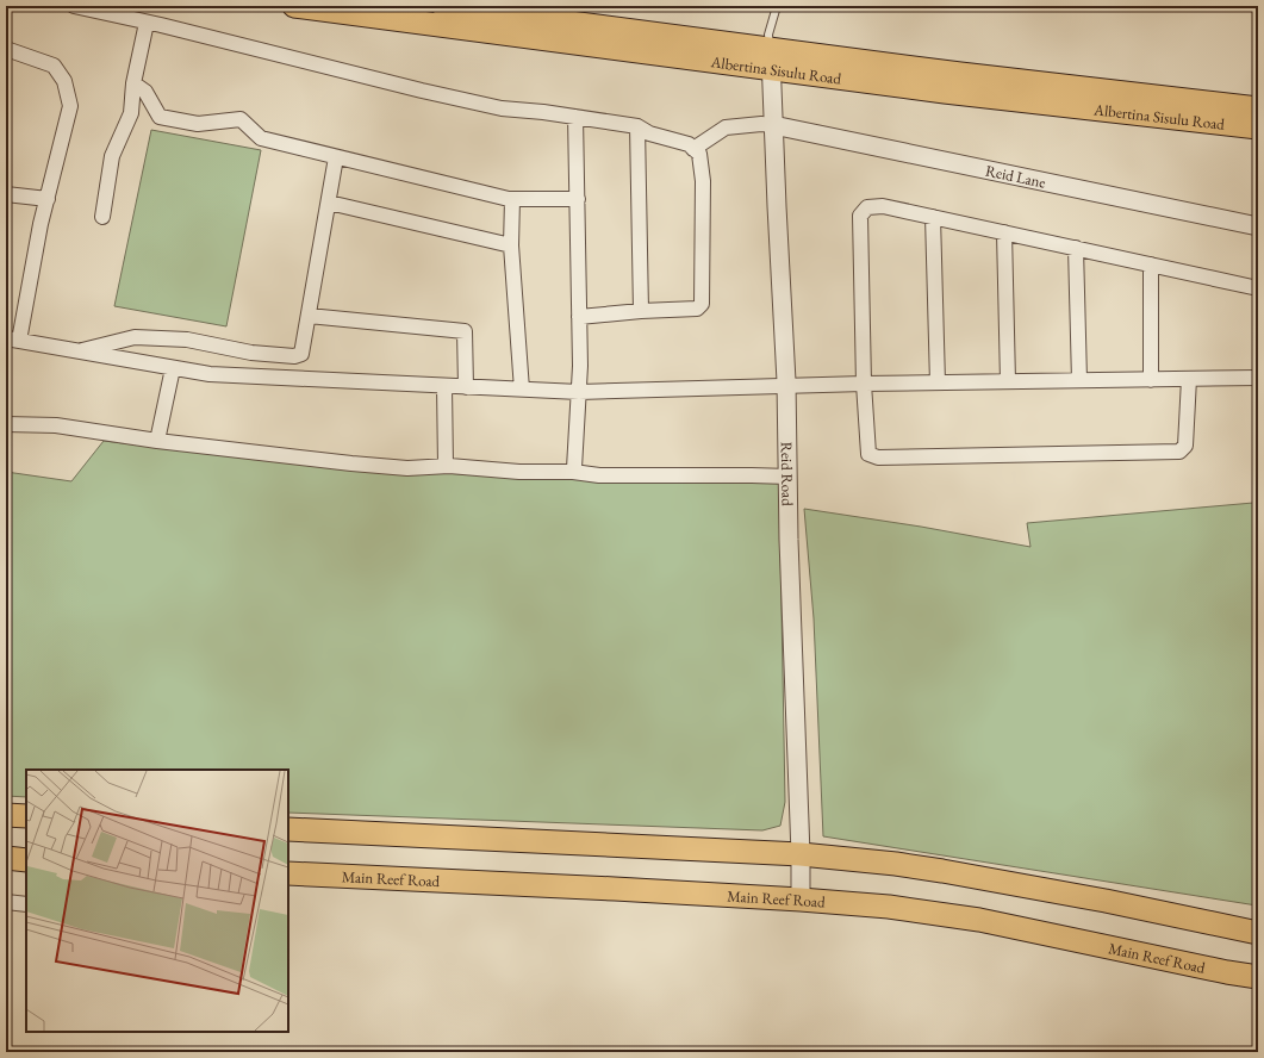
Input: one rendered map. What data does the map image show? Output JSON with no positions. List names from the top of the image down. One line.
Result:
{"streets":{"main road":["Albertina Sisulu Road","Main Reef Road"],"street":["Reid Lane","Reid Road"]},"crossings":[["Albertina Sisulu Road","Reid Road"],["Reid Lane","Reid Road"],["Reid Road","Main Reef Road"]]}
